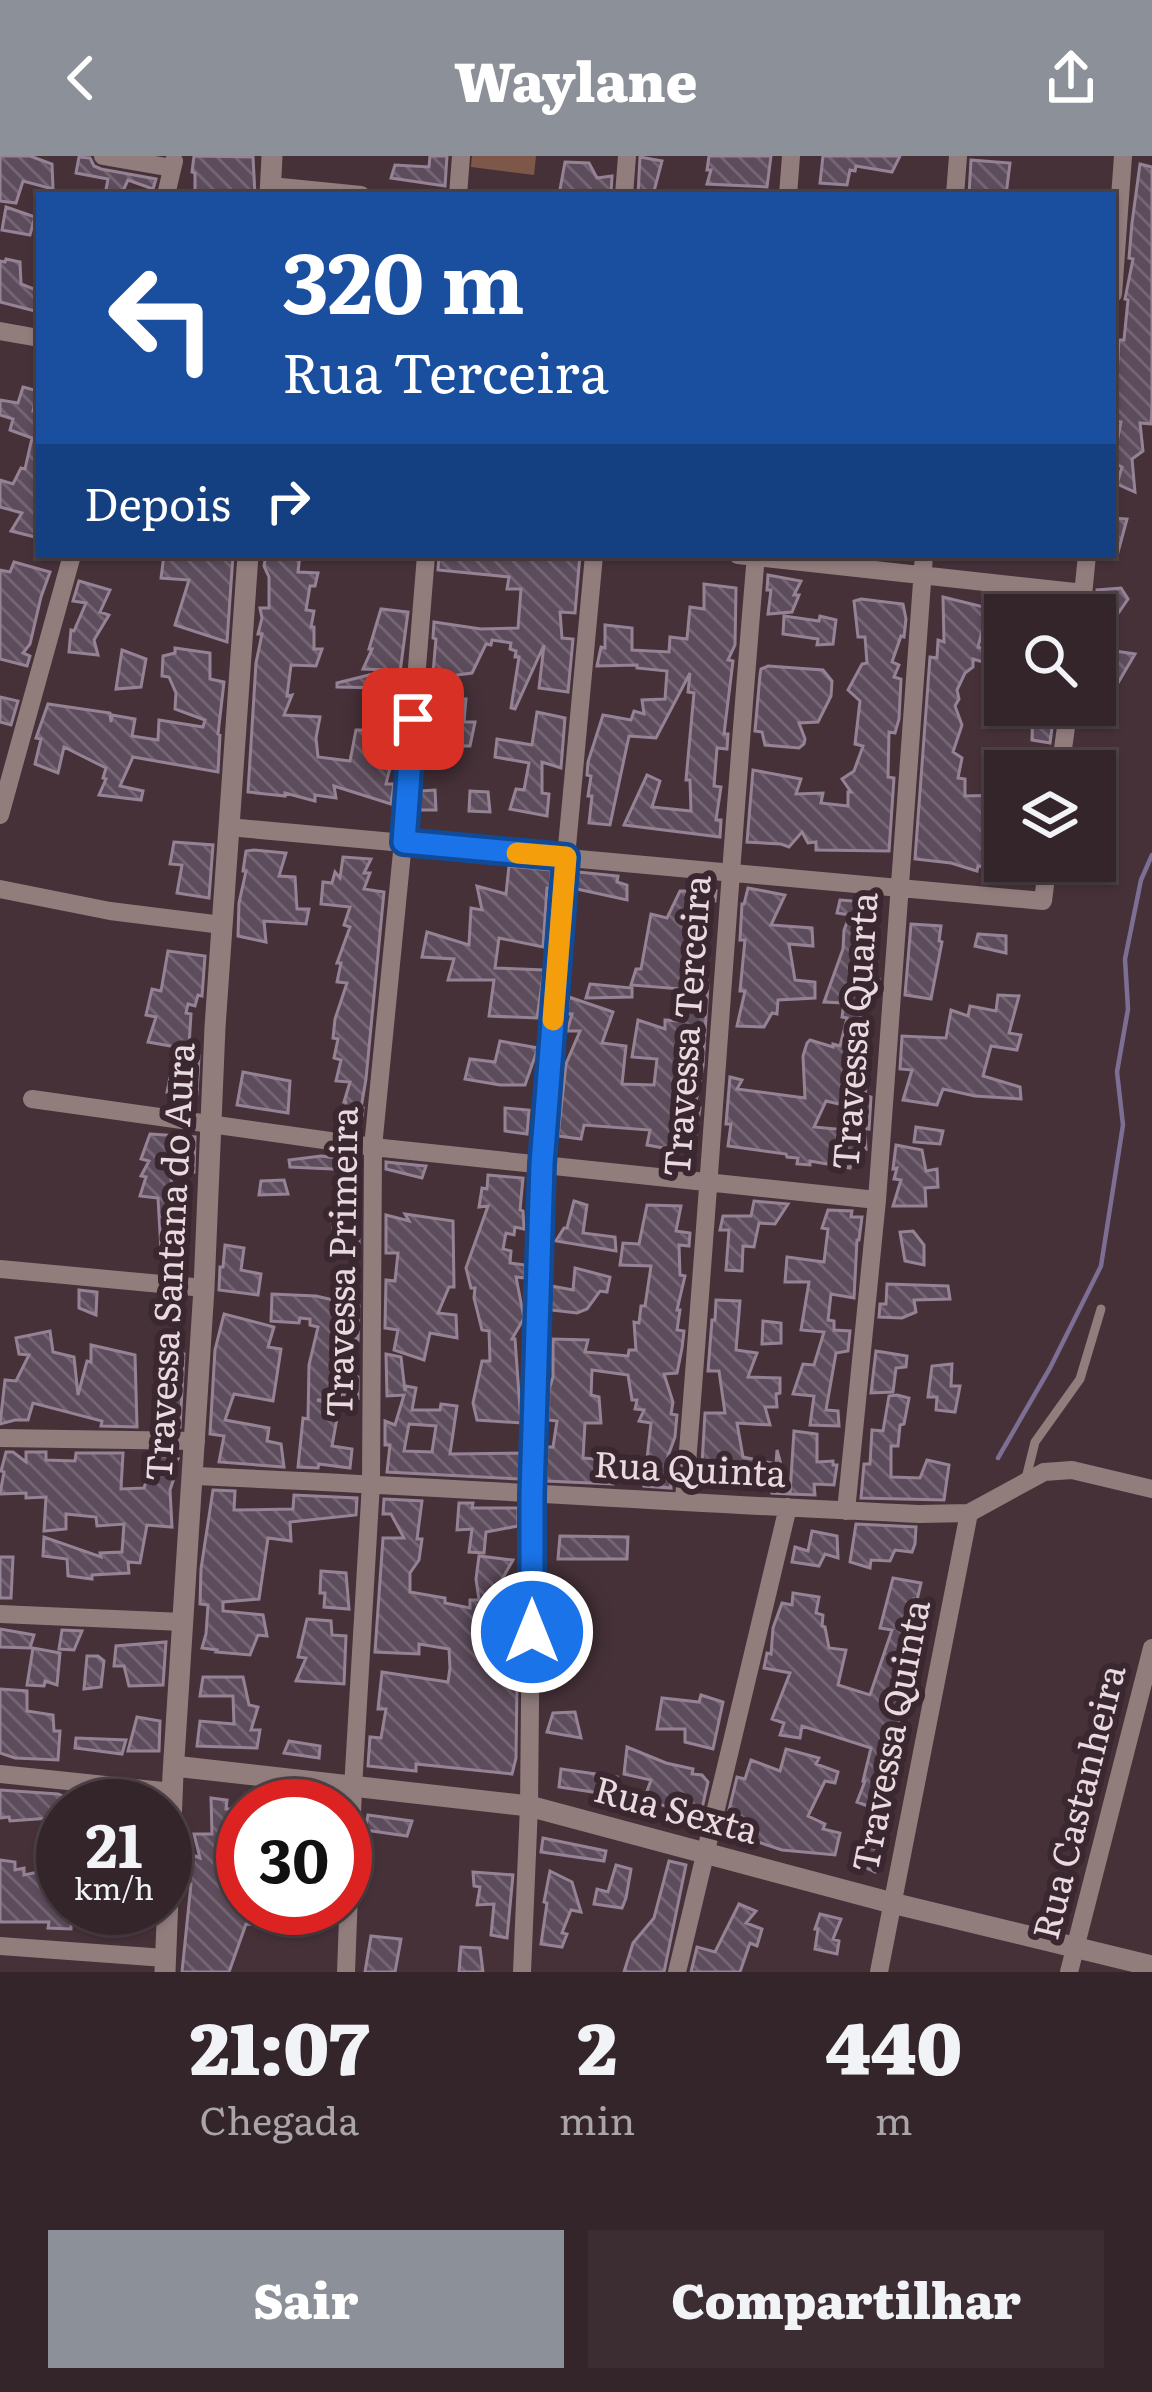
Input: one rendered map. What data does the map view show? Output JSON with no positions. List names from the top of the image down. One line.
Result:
{"streets":{"street":["Travessa Terceira","Travessa Quarta","Travessa Santana do Aura","Travessa Primeira","Rua Quinta","Travessa Quinta","Rua Castanheira","Rua Sexta"]},"crossings":[["Travessa Terceira","Rua Quinta"],["Travessa Quarta","Rua Quinta"],["Travessa Santana do Aura","Rua Quinta"],["Travessa Santana do Aura","Rua Sexta"],["Travessa Primeira","Rua Quinta"],["Rua Quinta","Travessa Quinta"],["Travessa Quinta","Rua Sexta"],["Rua Castanheira","Rua Sexta"]],"page":{"header":"Waylane","turn":["320 m","Rua Terceira"],"then":"Depois","speed":"21 km/h","limit":"30","eta":["21:07","Chegada","2","min","440","m"],"buttons":["Sair","Compartilhar"]}}
